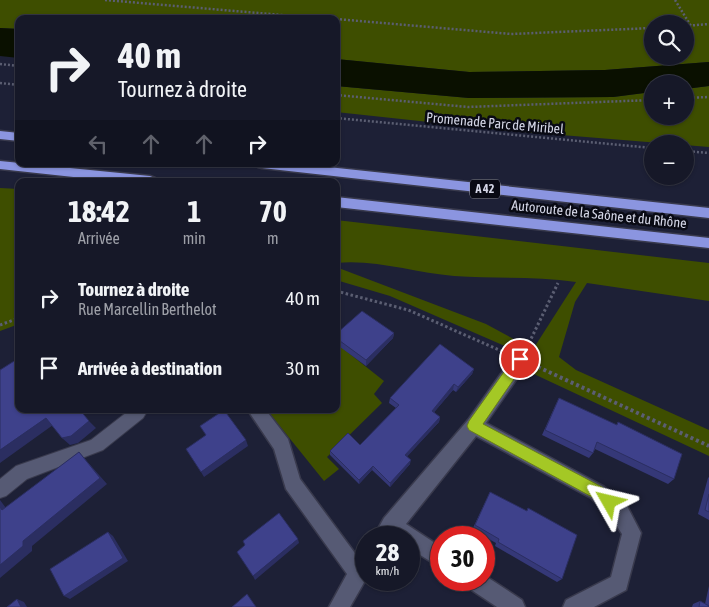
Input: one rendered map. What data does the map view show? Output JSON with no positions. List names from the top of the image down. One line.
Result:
{"streets":{"highway":["A 42","Autoroute de la Saône et du Rhône"],"path":["Promenade Parc de Miribel"]},"page":{"map_buttons":["+","−"],"turn":["40 m","Tournez à droite"],"eta":["18:42","Arrivée","1","min","70","m"],"list":[{"name":"Tournez à droite","note":"Rue Marcellin Berthelot","value":"40 m"},{"name":"Arrivée à destination","value":"30 m"}],"speed":"28 km/h","limit":"30"}}
